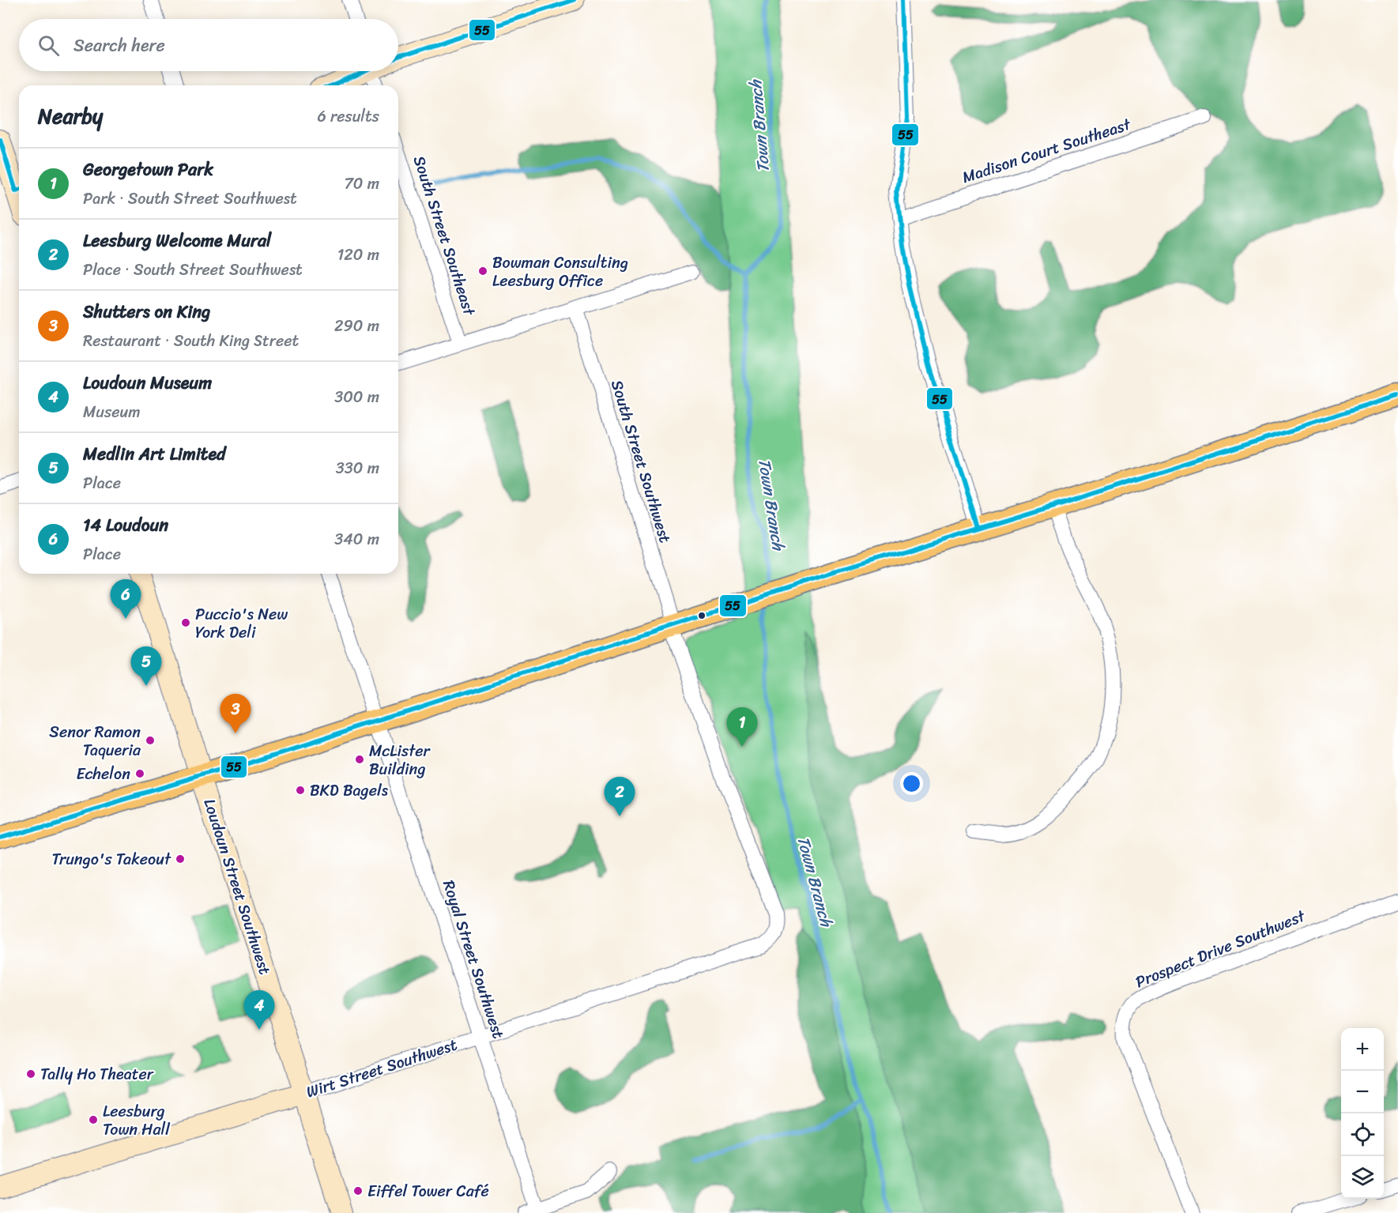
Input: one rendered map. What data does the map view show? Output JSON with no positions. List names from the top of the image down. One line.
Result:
{"streets":{"main road":["Loudoun Street Southwest","Wirt Street Southwest"],"street":["Madison Court Southeast","South Street Southeast","South Street Southwest","Prospect Drive Southwest","Royal Street Southwest"]},"crossings":[["South Street Southwest","Wirt Street Southwest"],["Loudoun Street Southwest","Wirt Street Southwest"],["Royal Street Southwest","Wirt Street Southwest"]],"water":["Town Branch"],"places":["Bowman Consulting Leesburg Office","Puccio's New York Deli","Senor Ramon Taqueria","McLister Building","Echelon","BKD Bagels","Trungo's Takeout","Tally Ho Theater","Leesburg Town Hall","Eiffel Tower Café"],"lines":["transit line 55"],"page":{"search":"Search here","heading":["Nearby","6 results"],"list":[{"mark":"1","name":"Georgetown Park","note":"Park · South Street Southwest","value":"70 m"},{"mark":"2","name":"Leesburg Welcome Mural","note":"Place · South Street Southwest","value":"120 m"},{"mark":"3","name":"Shutters on King","note":"Restaurant · South King Street","value":"290 m"},{"mark":"4","name":"Loudoun Museum","note":"Museum","value":"300 m"},{"mark":"5","name":"Medlin Art Limited","note":"Place","value":"330 m"},{"mark":"6","name":"14 Loudoun","note":"Place","value":"340 m"}],"pins":["6","5","3","1","2","4"],"map_buttons":["+","−"]}}
